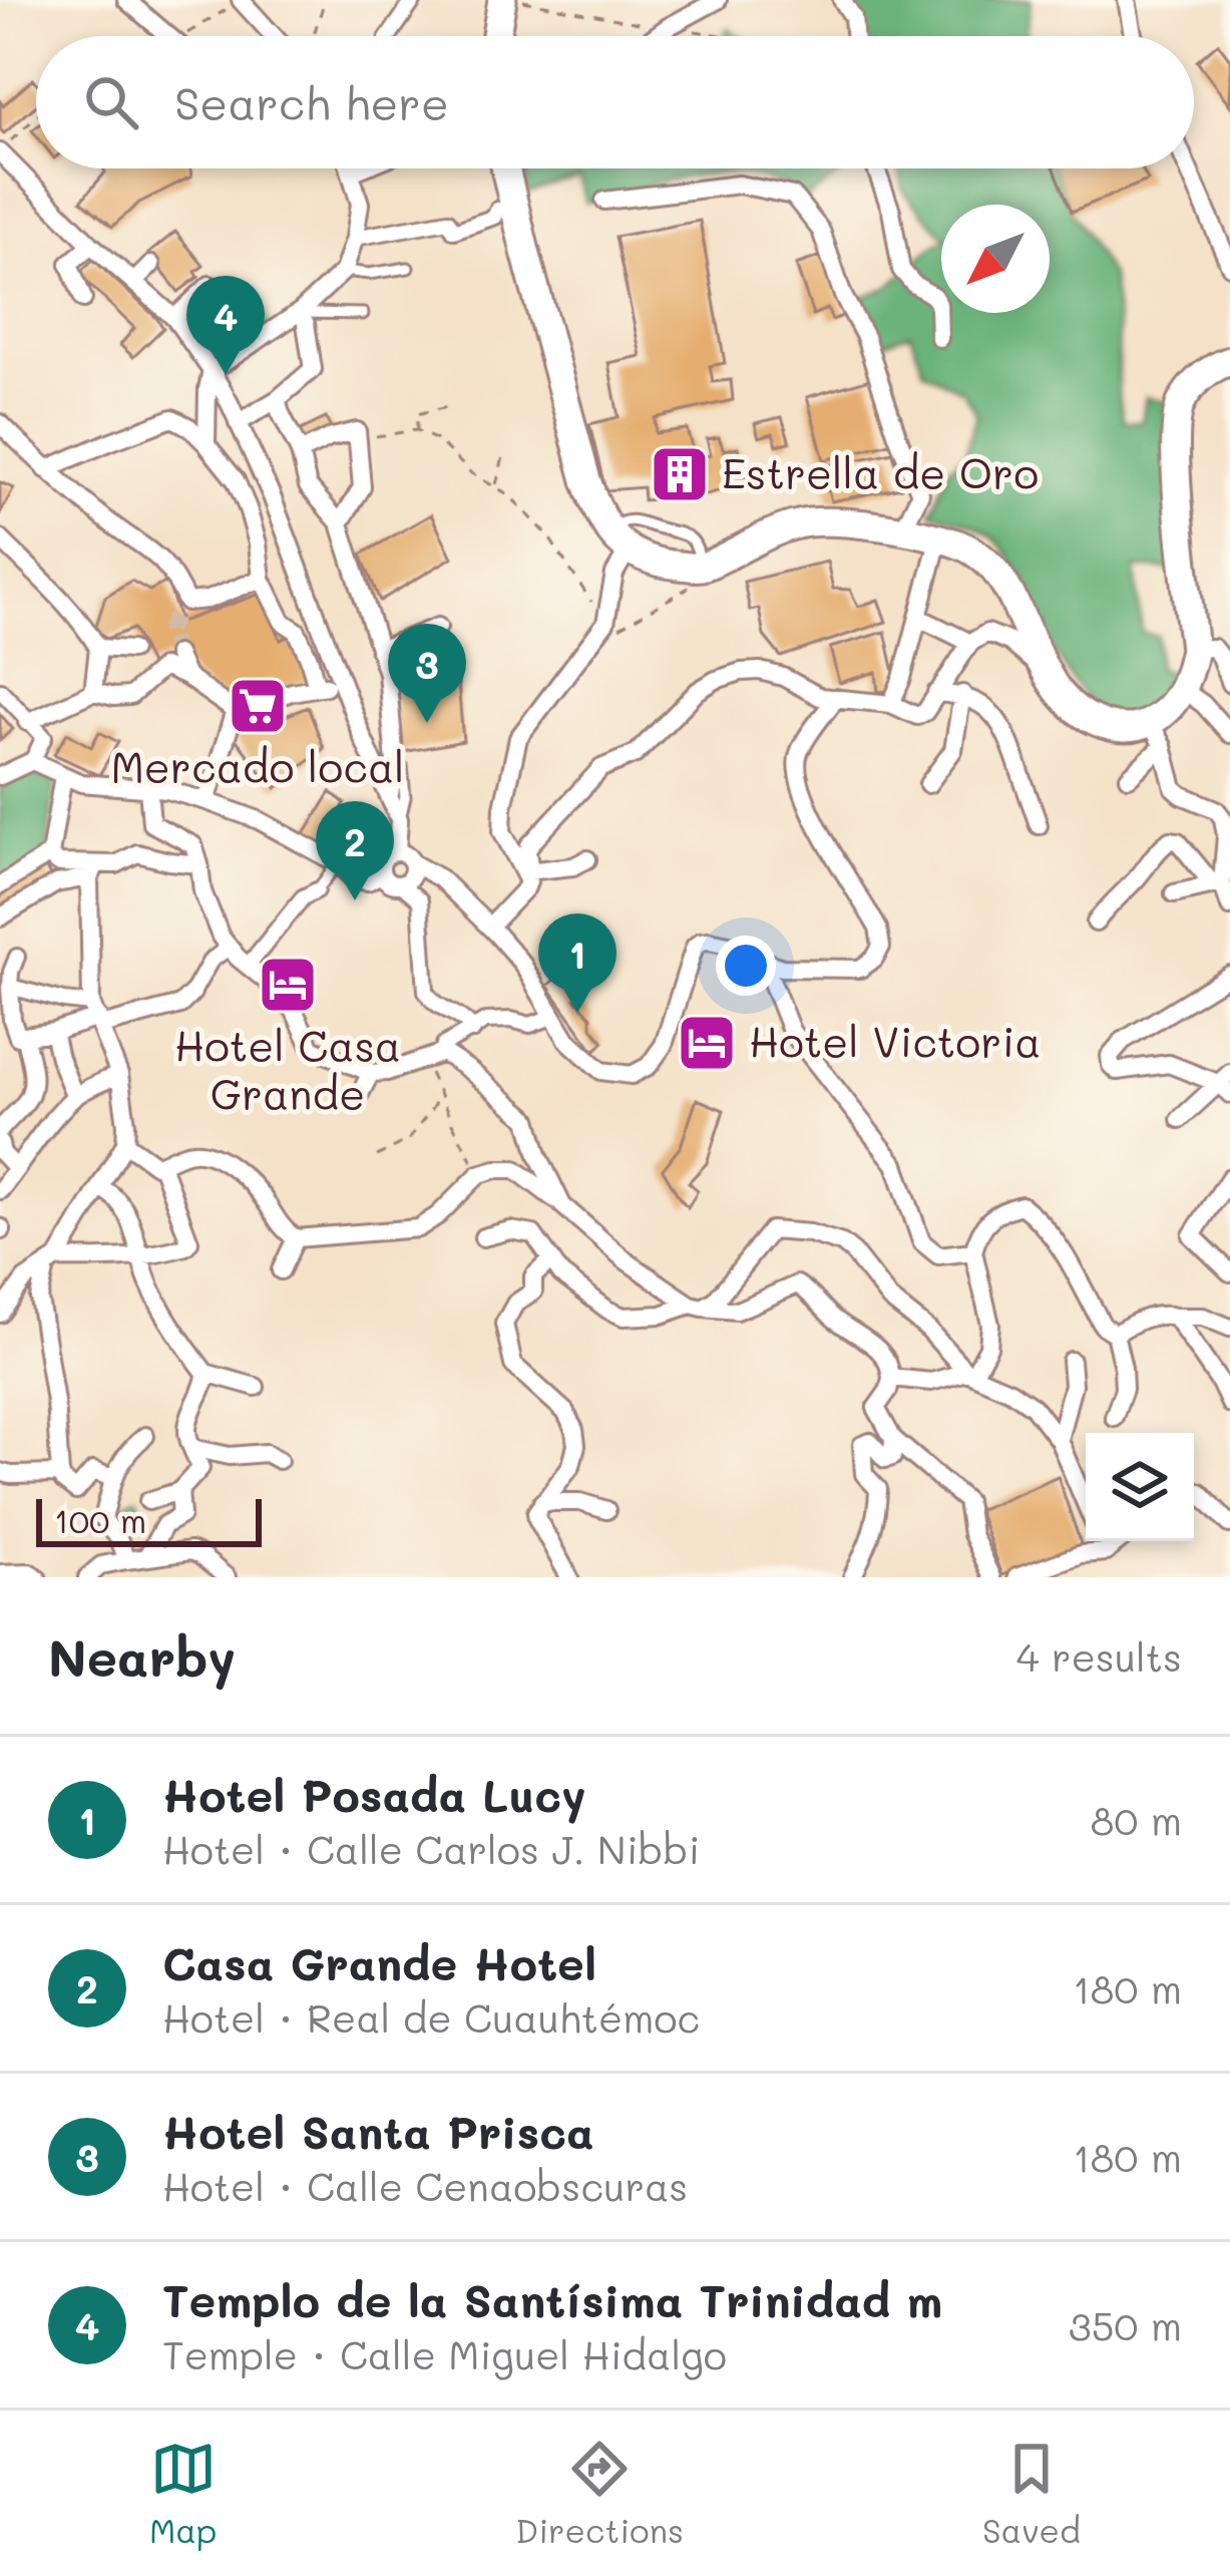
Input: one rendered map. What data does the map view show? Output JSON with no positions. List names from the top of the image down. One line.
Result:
{"places":{"building":["Estrella de Oro"],"supermarket":["Mercado local"],"hotel":["Hotel Casa Grande","Hotel Victoria"]},"scale_bar":"100 m","north":"bottom left","page":{"search":"Search here","pins":["4","3","2","1"],"scale":"100 m","heading":["Nearby","4 results"],"list":[{"mark":"1","name":"Hotel Posada Lucy","note":"Hotel · Calle Carlos J. Nibbi","value":"80 m"},{"mark":"2","name":"Casa Grande Hotel","note":"Hotel · Real de Cuauhtémoc","value":"180 m"},{"mark":"3","name":"Hotel Santa Prisca","note":"Hotel · Calle Cenaobscuras","value":"180 m"},{"mark":"4","name":"Templo de la Santísima Trinidad m","note":"Temple · Calle Miguel Hidalgo","value":"350 m"}],"nav":["Map","Directions","Saved"]}}
